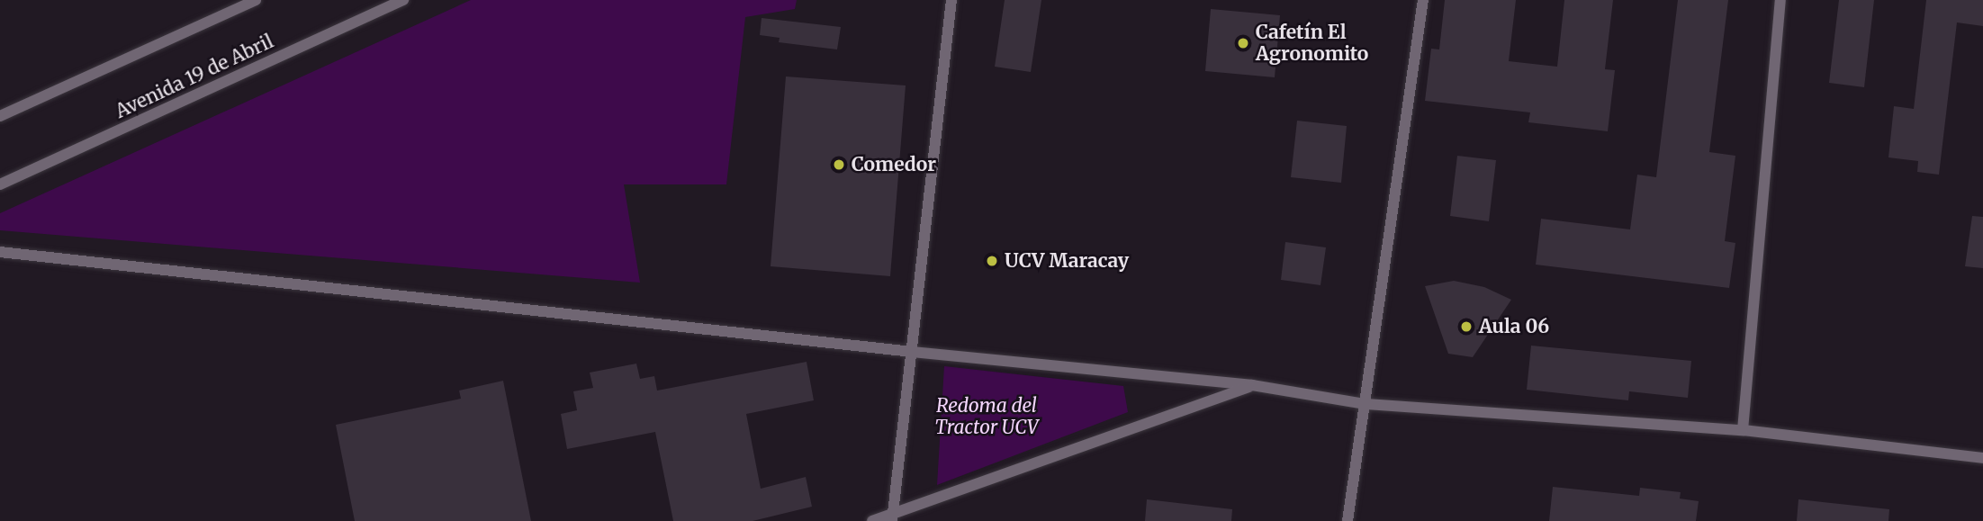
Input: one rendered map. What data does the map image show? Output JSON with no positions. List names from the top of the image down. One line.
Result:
{"streets":{"lane":["Avenida 19 de Abril"]},"parks":["Redoma del Tractor UCV"],"places":["Cafetín El Agronomito","Comedor","UCV Maracay","Aula 06"]}
